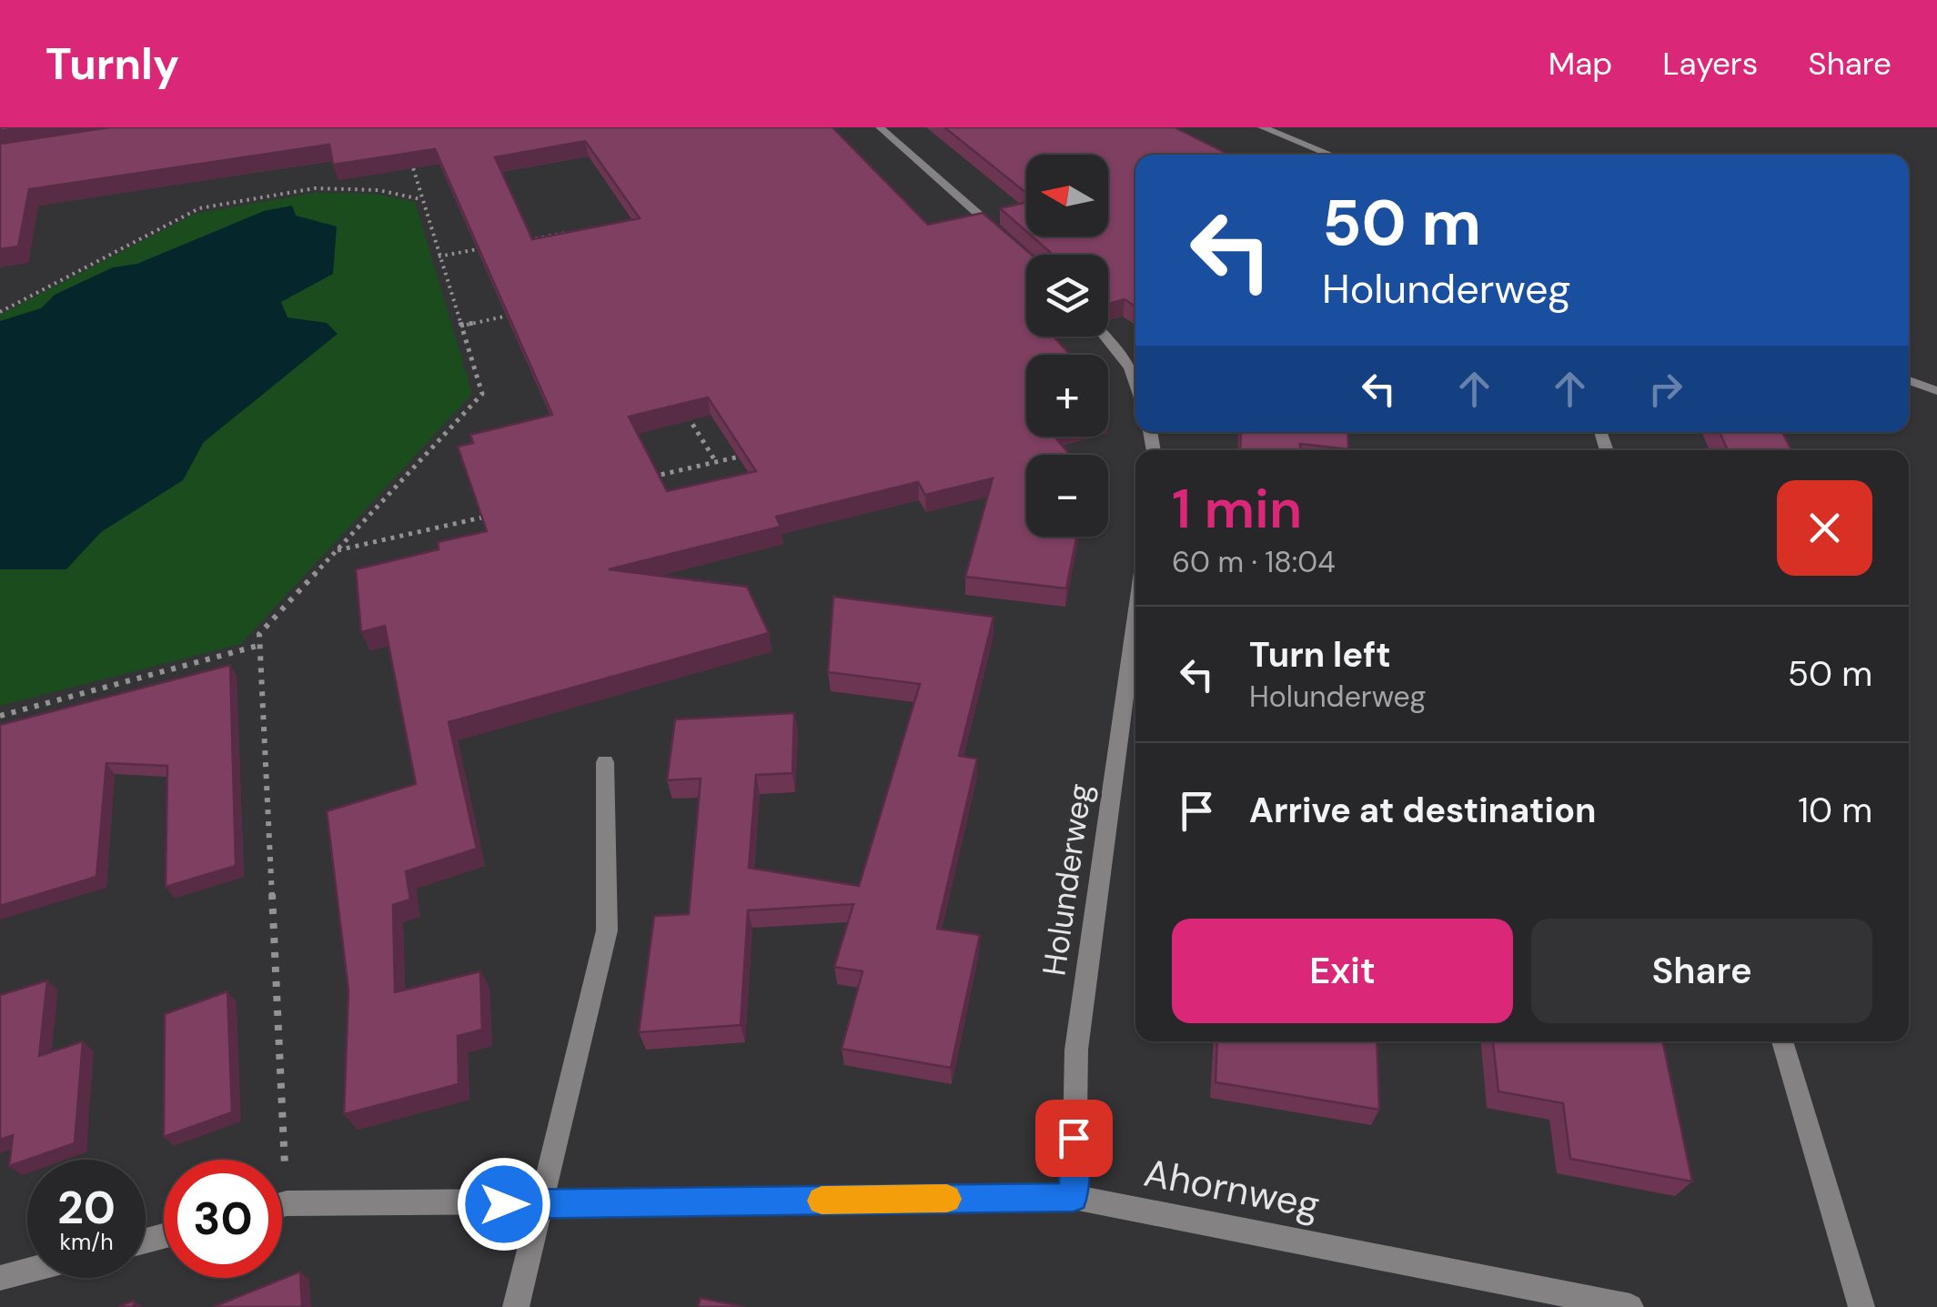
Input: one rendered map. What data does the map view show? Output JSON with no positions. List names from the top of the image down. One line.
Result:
{"streets":{"street":["Holunderweg","Ahornweg"]},"crossings":[["Holunderweg","Ahornweg"]],"north":"left","page":{"header":"Turnly","nav":["Map","Layers","Share"],"map_buttons":["+","−"],"turn":["50 m","Holunderweg"],"heading":["1 min","60 m · 18:04"],"list":[{"name":"Turn left","note":"Holunderweg","value":"50 m"},{"name":"Arrive at destination","value":"10 m"}],"buttons":["Exit","Share"],"speed":"20 km/h","limit":"30"}}
